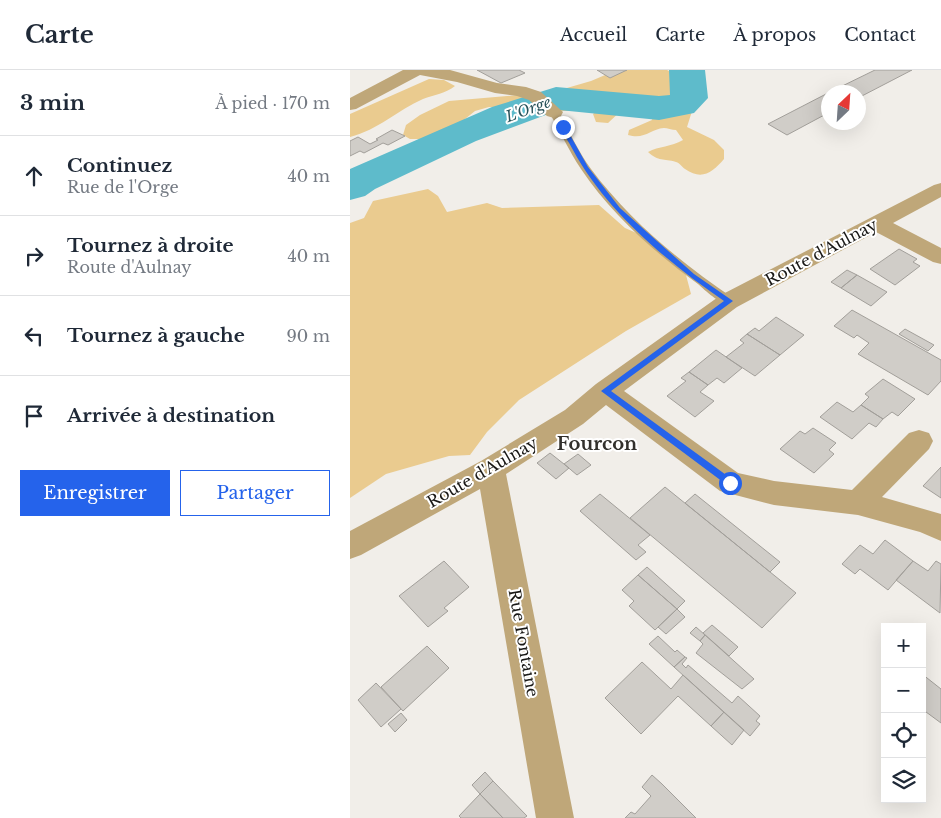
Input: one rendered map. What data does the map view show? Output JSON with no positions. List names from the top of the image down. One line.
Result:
{"streets":{"street":["Route d'Aulnay","Rue Fontaine"]},"crossings":[["Route d'Aulnay","Rue Fontaine"]],"districts":["Fourcon"],"water":["L'Orge"],"north":"top right","page":{"header":"Carte","nav":["Accueil","Carte","À propos","Contact"],"heading":["3 min","À pied · 170 m"],"list":[["Continuez","Rue de l'Orge","40 m"],["Tournez à droite","Route d'Aulnay","40 m"],["Tournez à gauche","90 m"],"Arrivée à destination"],"buttons":["Enregistrer","Partager"],"map_buttons":["+","−"]}}
